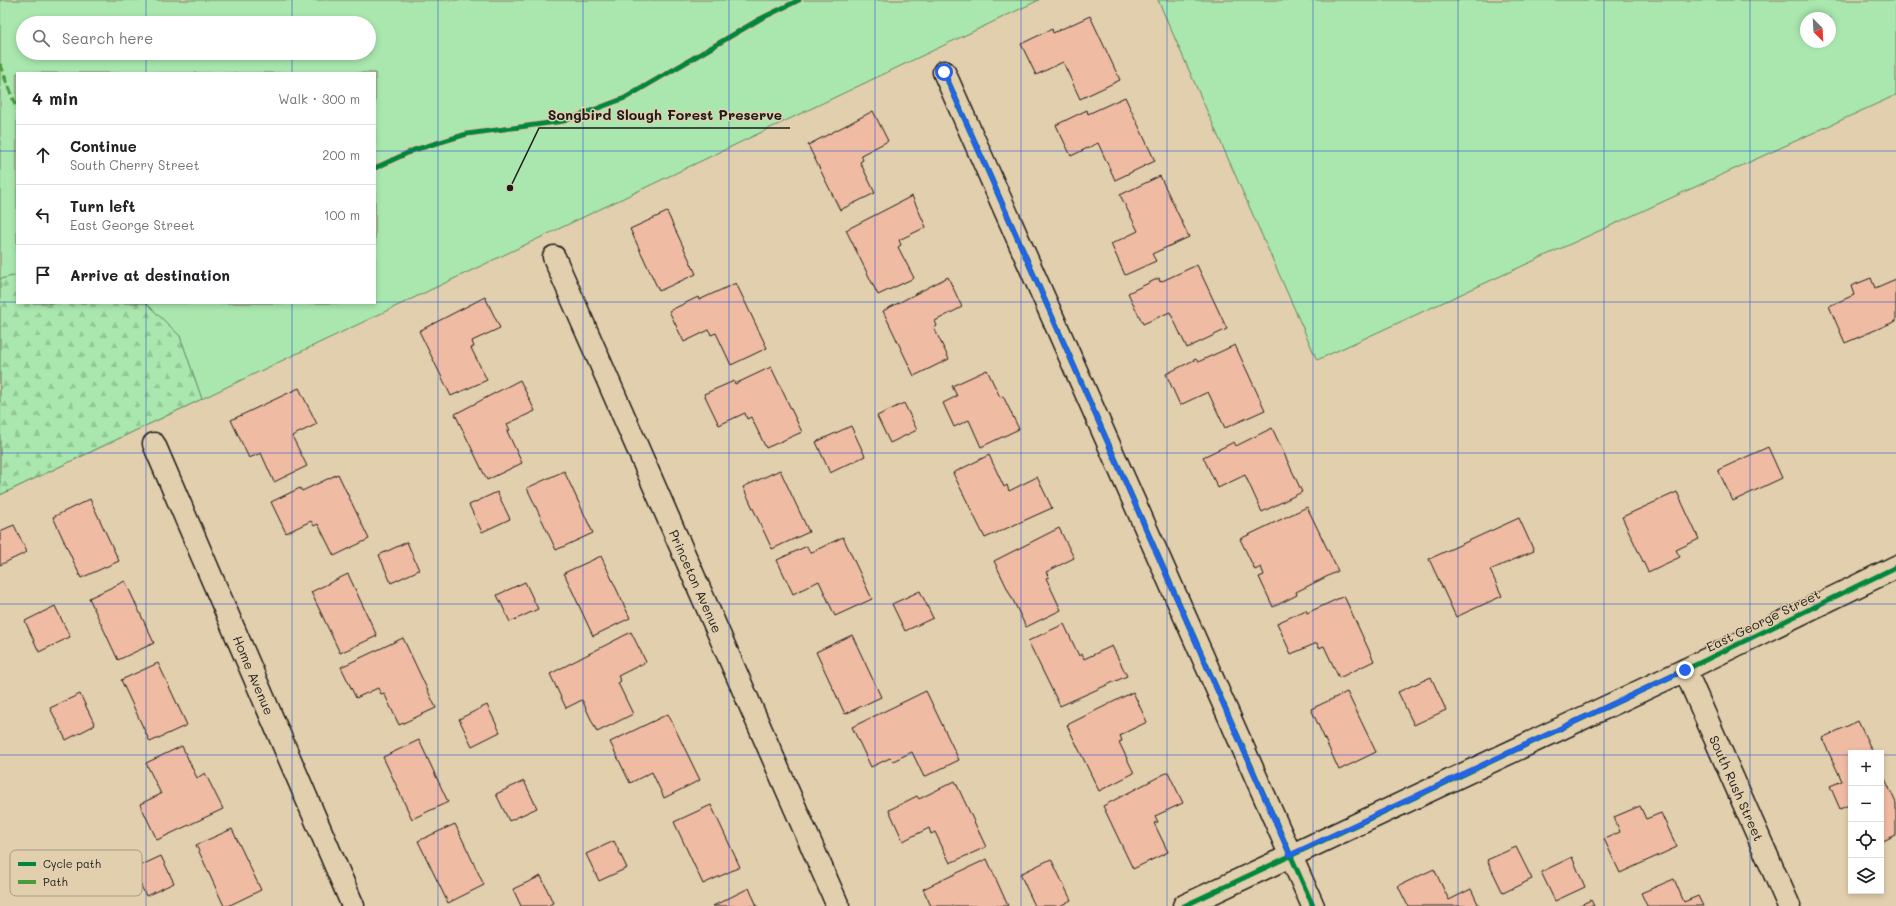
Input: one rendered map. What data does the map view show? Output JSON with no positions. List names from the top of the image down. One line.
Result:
{"streets":{"street":["Princeton Avenue","East George Street","Home Avenue","South Rush Street"]},"crossings":[["East George Street","South Rush Street"]],"places":["Songbird Slough Forest Preserve"],"legend":["Cycle path","Path"],"north":"bottom right","page":{"search":"Search here","heading":["4 min","Walk · 300 m"],"list":[["Continue","South Cherry Street","200 m"],["Turn left","East George Street","100 m"],"Arrive at destination"],"map_buttons":["+","−"]}}
